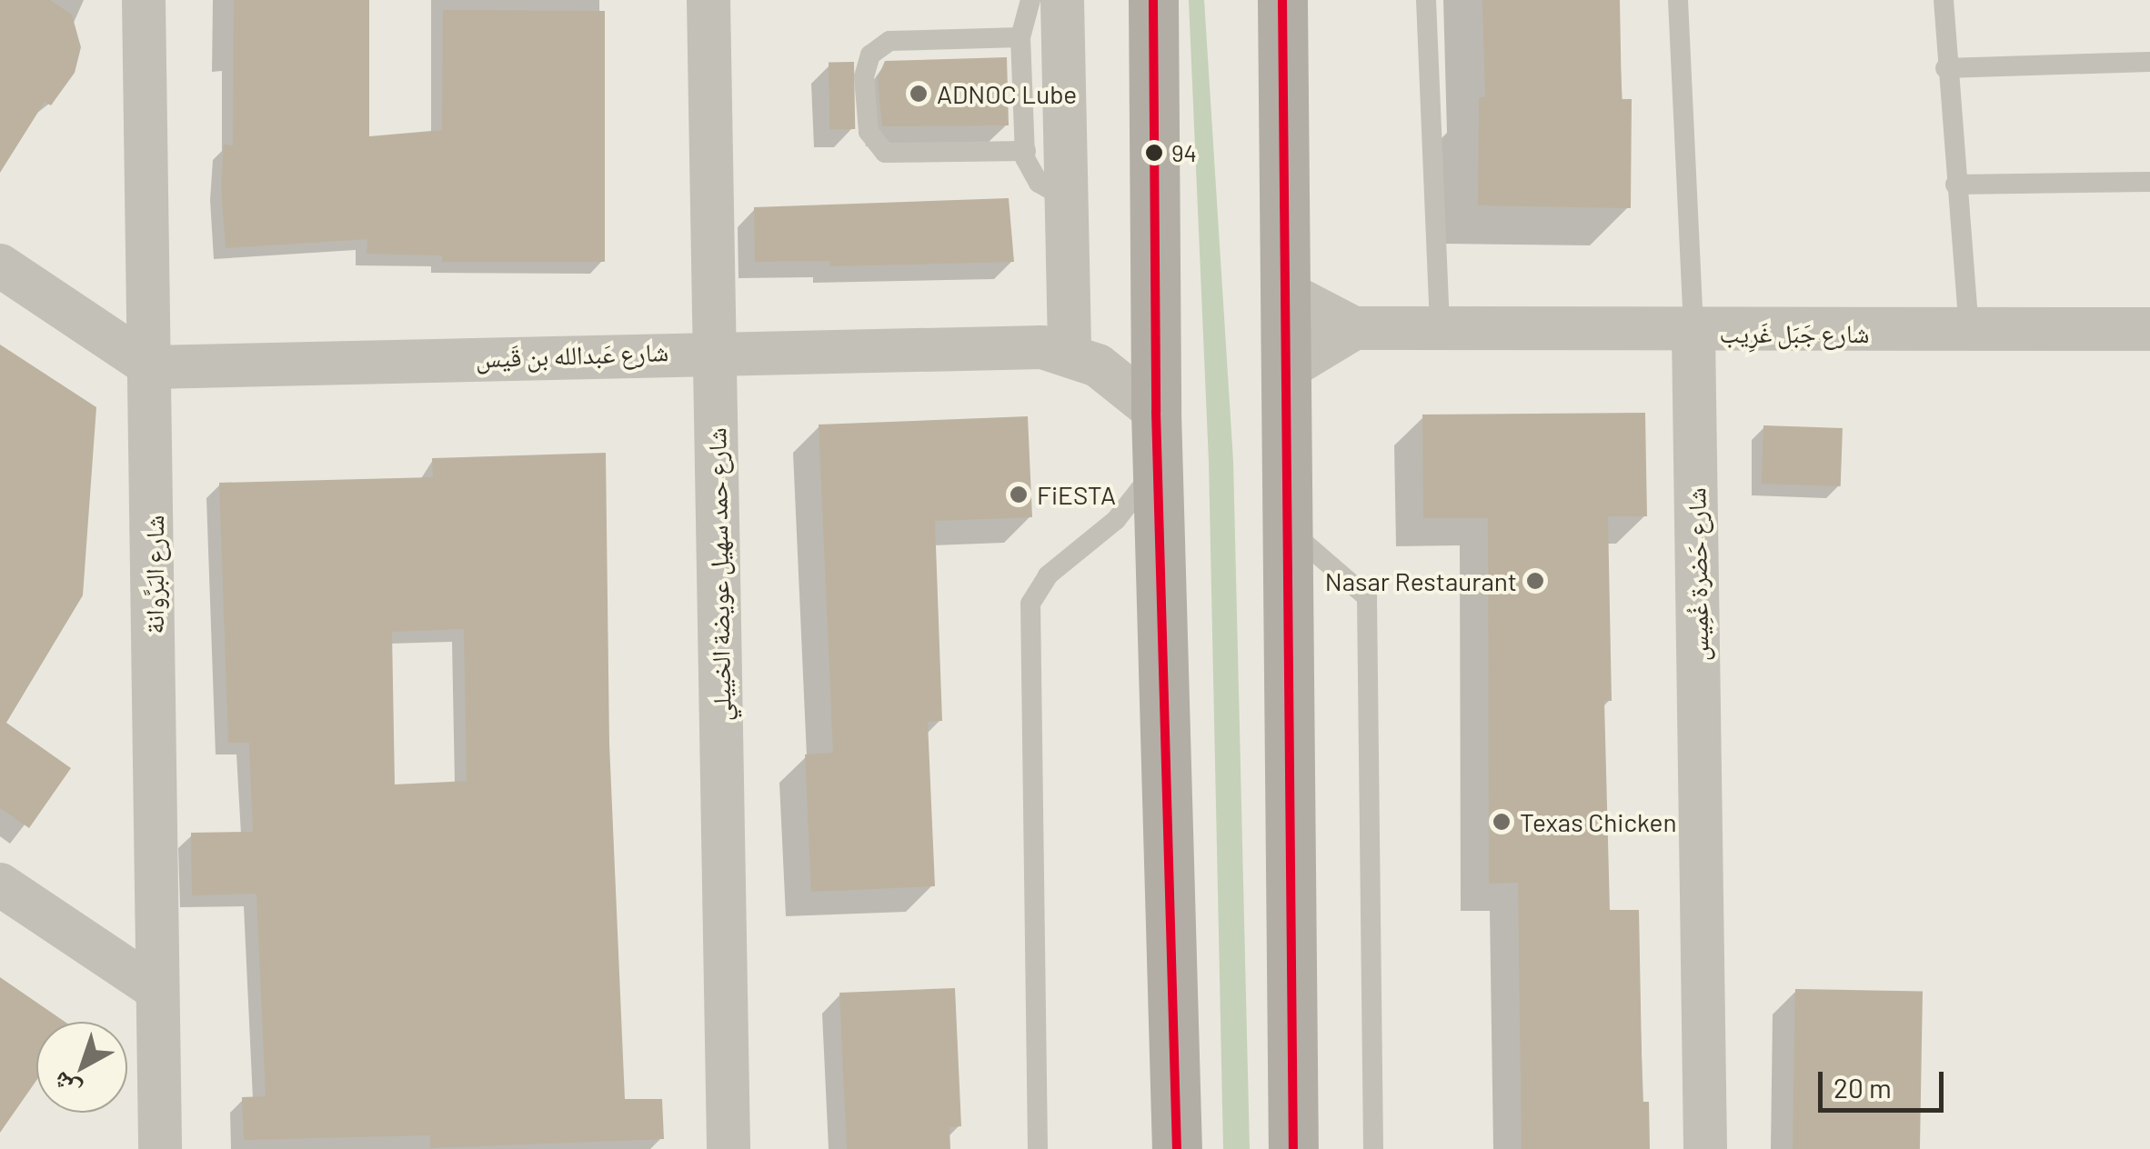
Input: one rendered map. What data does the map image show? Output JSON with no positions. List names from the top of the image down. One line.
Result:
{"streets":{"street":["شارع جَبَل غَرِيب","شارع عَبدالله بن قَيس","شارع البَرَّوانة","شارع حمد سهيل عويضة الخييلي","شارع حَضرة غُمِيس"]},"crossings":[["شارع جَبَل غَرِيب","شارع حَضرة غُمِيس"],["شارع عَبدالله بن قَيس","شارع البَرَّوانة"],["شارع عَبدالله بن قَيس","شارع حمد سهيل عويضة الخييلي"]],"places":["ADNOC Lube","94","FiESTA","Nasar Restaurant","Texas Chicken"],"scale_bar":"20 m","north":"bottom left"}
